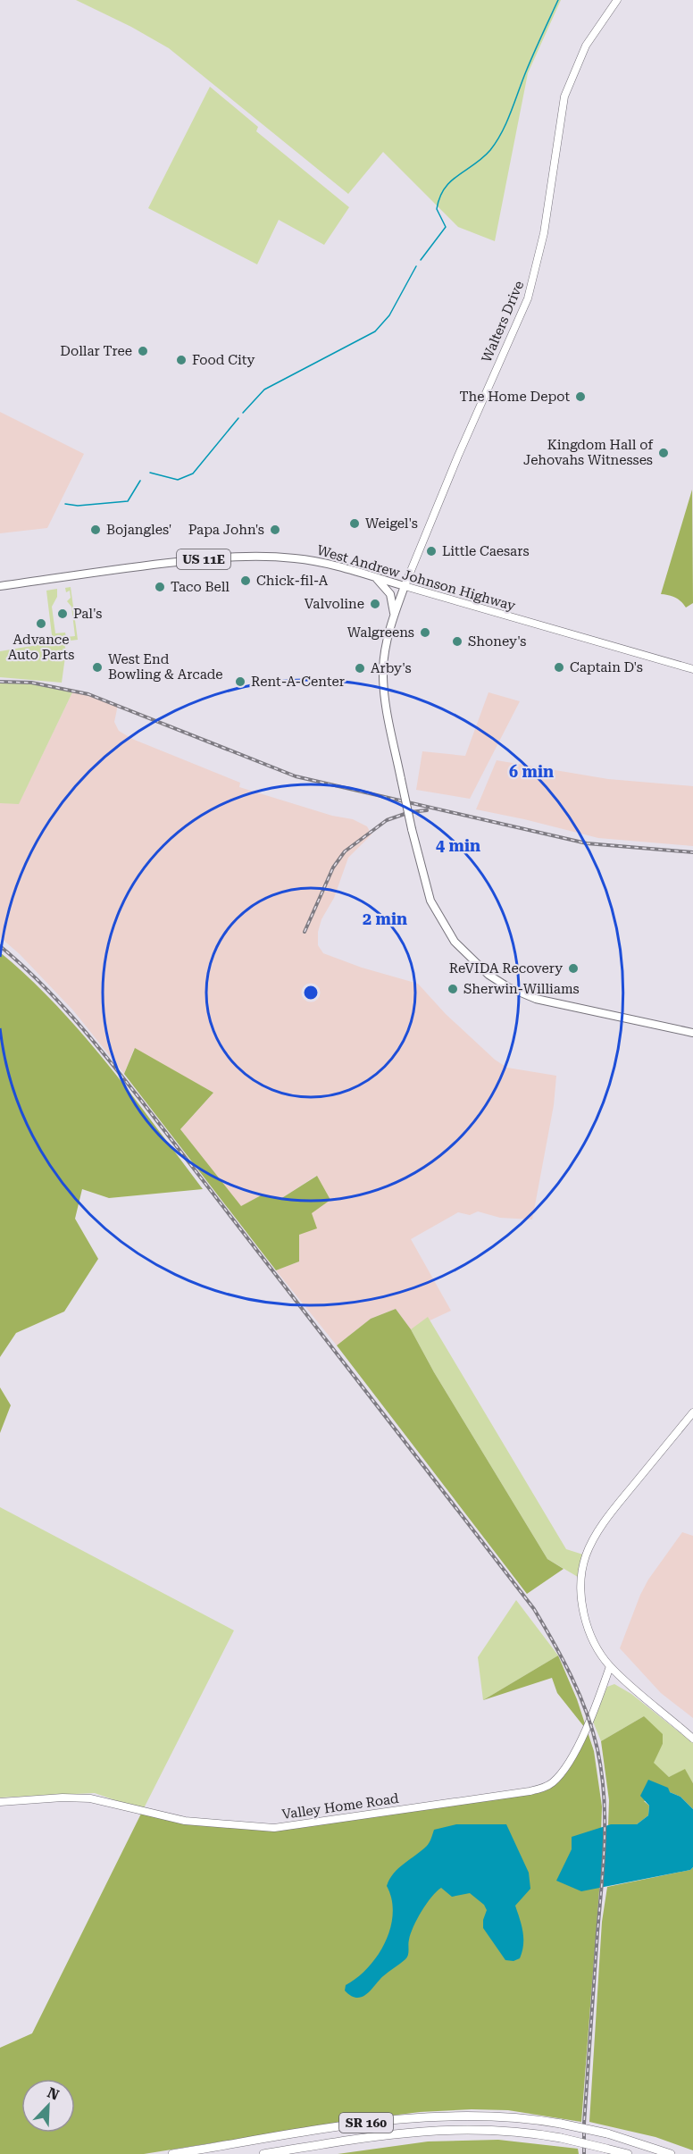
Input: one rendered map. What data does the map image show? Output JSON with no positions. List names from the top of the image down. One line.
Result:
{"streets":{"highway":["SR 160"],"main road":["US 11E","West Andrew Johnson Highway"],"street":["Walters Drive","Valley Home Road"]},"crossings":[["Walters Drive","West Andrew Johnson Highway"]],"places":["Dollar Tree","Food City","The Home Depot","Kingdom Hall of Jehovahs Witnesses","Weigel's","Bojangles'","Papa John's","Little Caesars","Chick-fil-A","Taco Bell","Valvoline","Pal's","Advance Auto Parts","Walgreens","Shoney's","West End Bowling & Arcade","Captain D's","Arby's","Rent-A-Center","ReVIDA Recovery","Sherwin-Williams"],"north":"top right","rings":["6 min","4 min","2 min"]}
